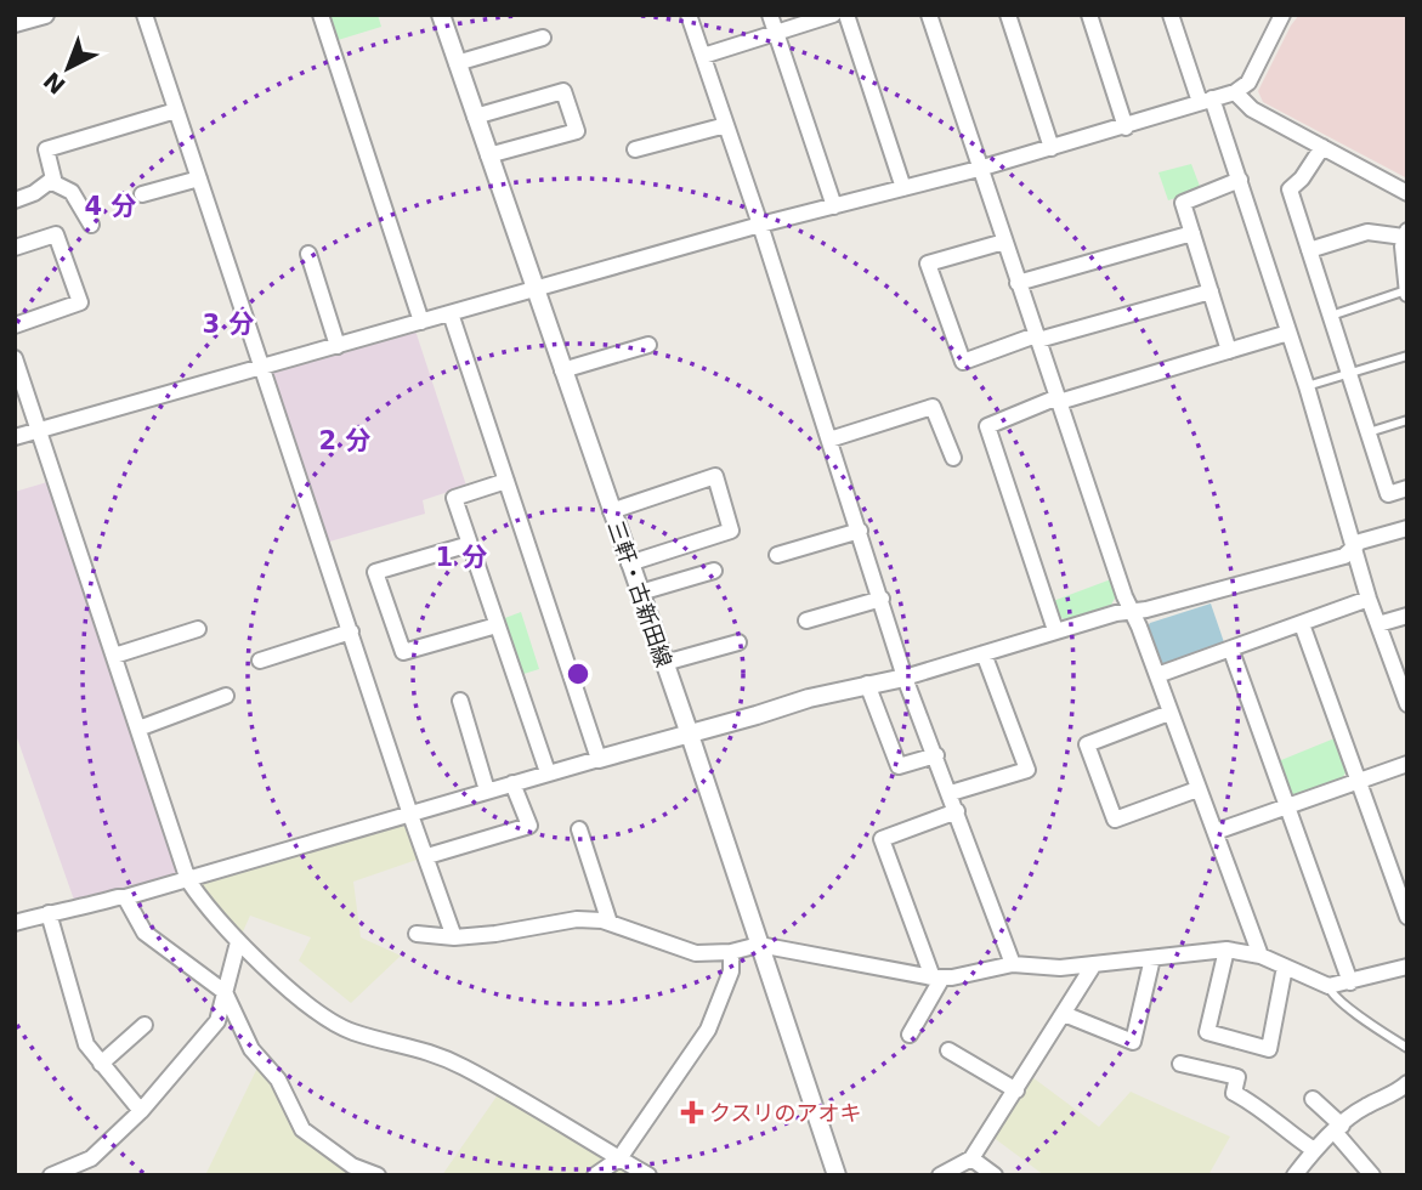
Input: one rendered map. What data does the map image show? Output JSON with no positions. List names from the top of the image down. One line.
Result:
{"streets":{"street":["三軒・古新田線"]},"places":{"health":["クスリのアオキ"]},"north":"bottom left","rings":["4 分","3 分","2 分","1 分"]}
